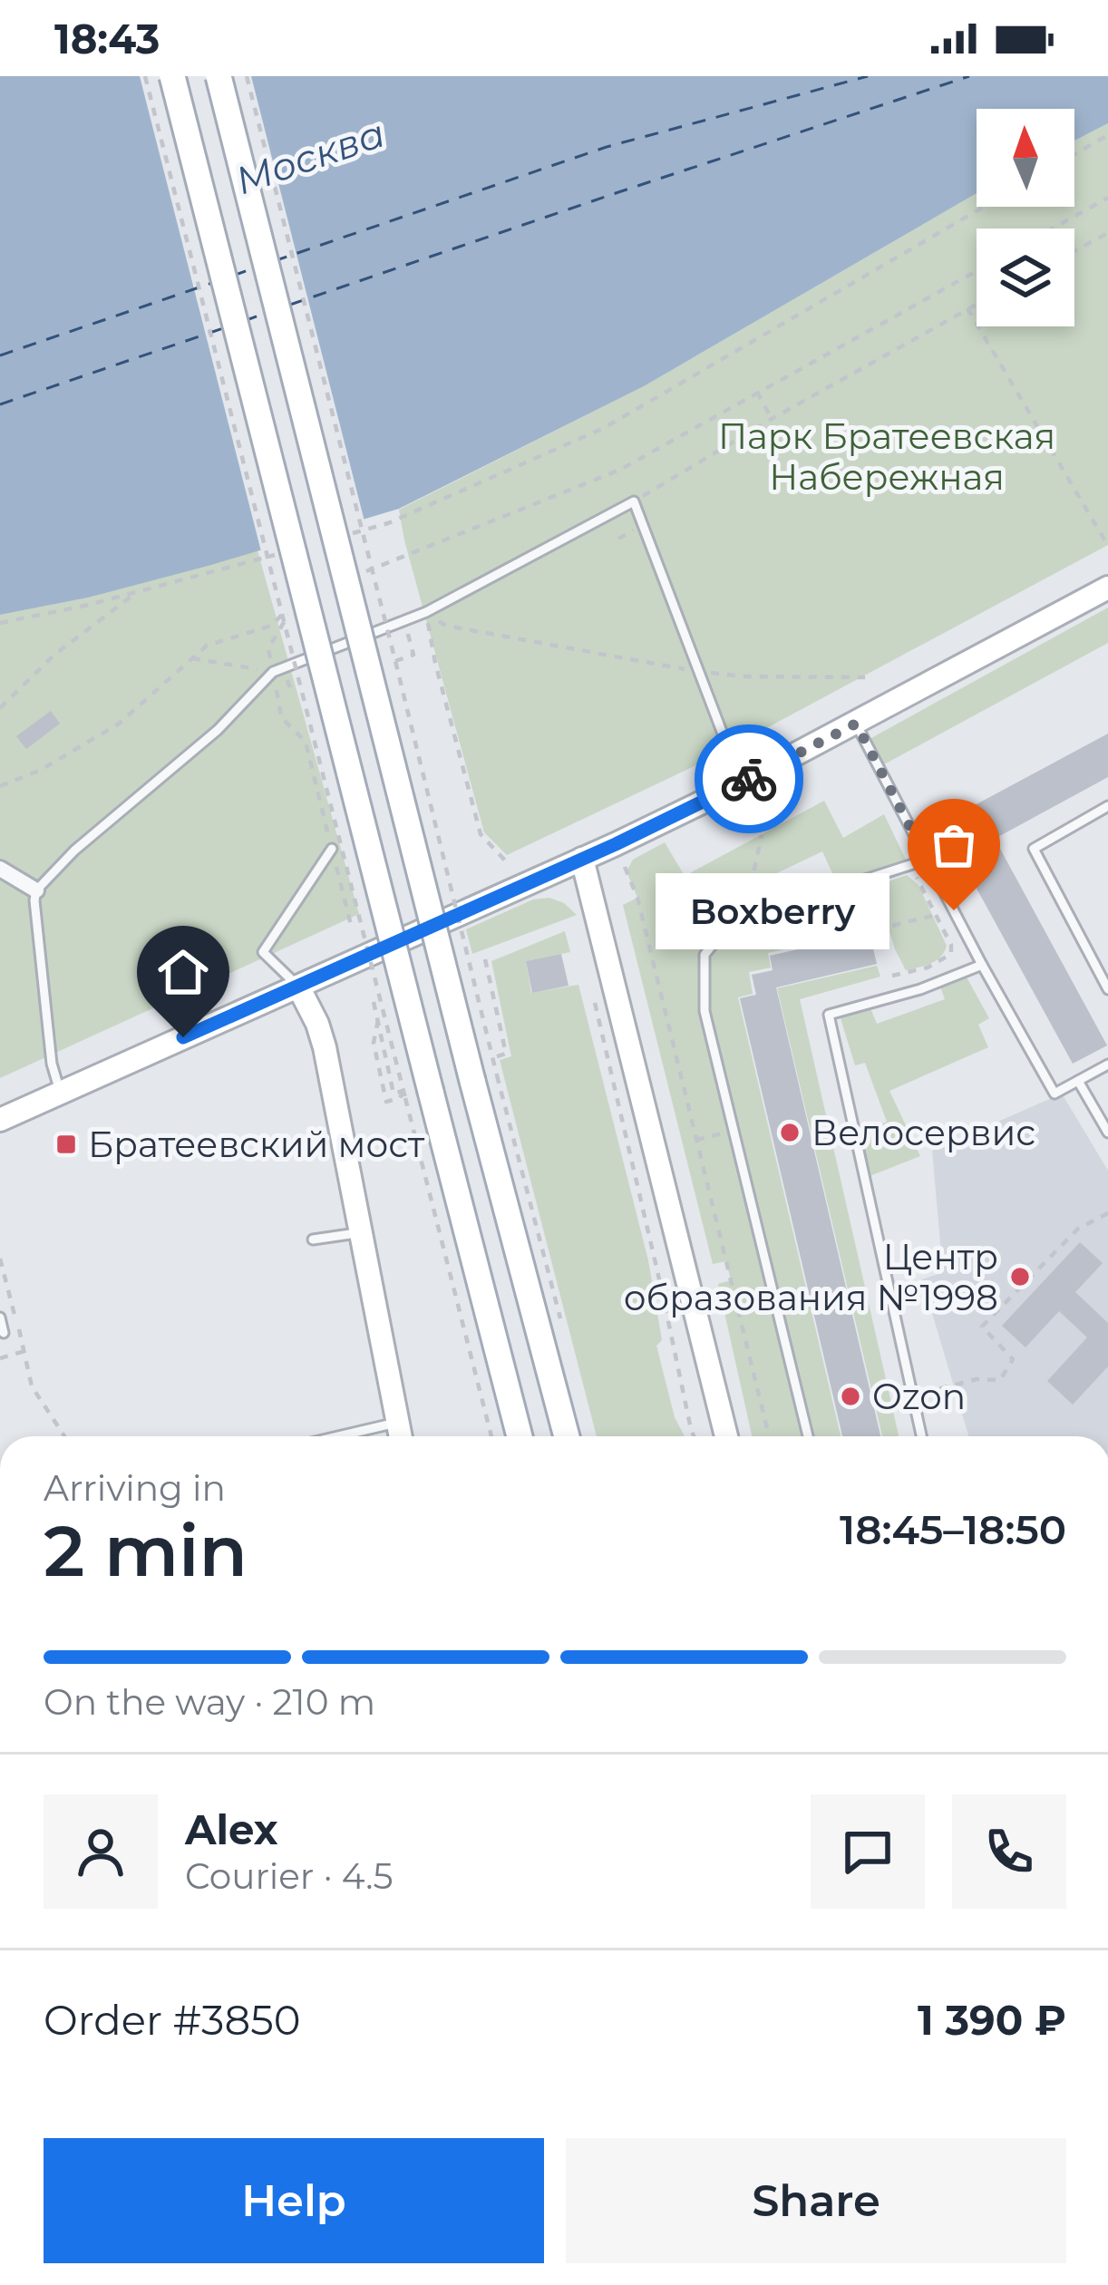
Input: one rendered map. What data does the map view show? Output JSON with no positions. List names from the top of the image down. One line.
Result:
{"water":["Москва"],"parks":["Парк Братеевская Набережная"],"places":{"other":["Boxberry","Велосервис","Центр образования №1998","Ozon"],"transit":["Братеевский мост"]},"north":"top","page":{"status":"18:43","bubble":"Boxberry","heading":["2 min","Arriving in","18:45–18:50"],"panel":["Alex","Courier · 4.5","Order #3850","1 390 ₽"],"bar":"On the way · 210 m","buttons":["Help","Share"]}}
